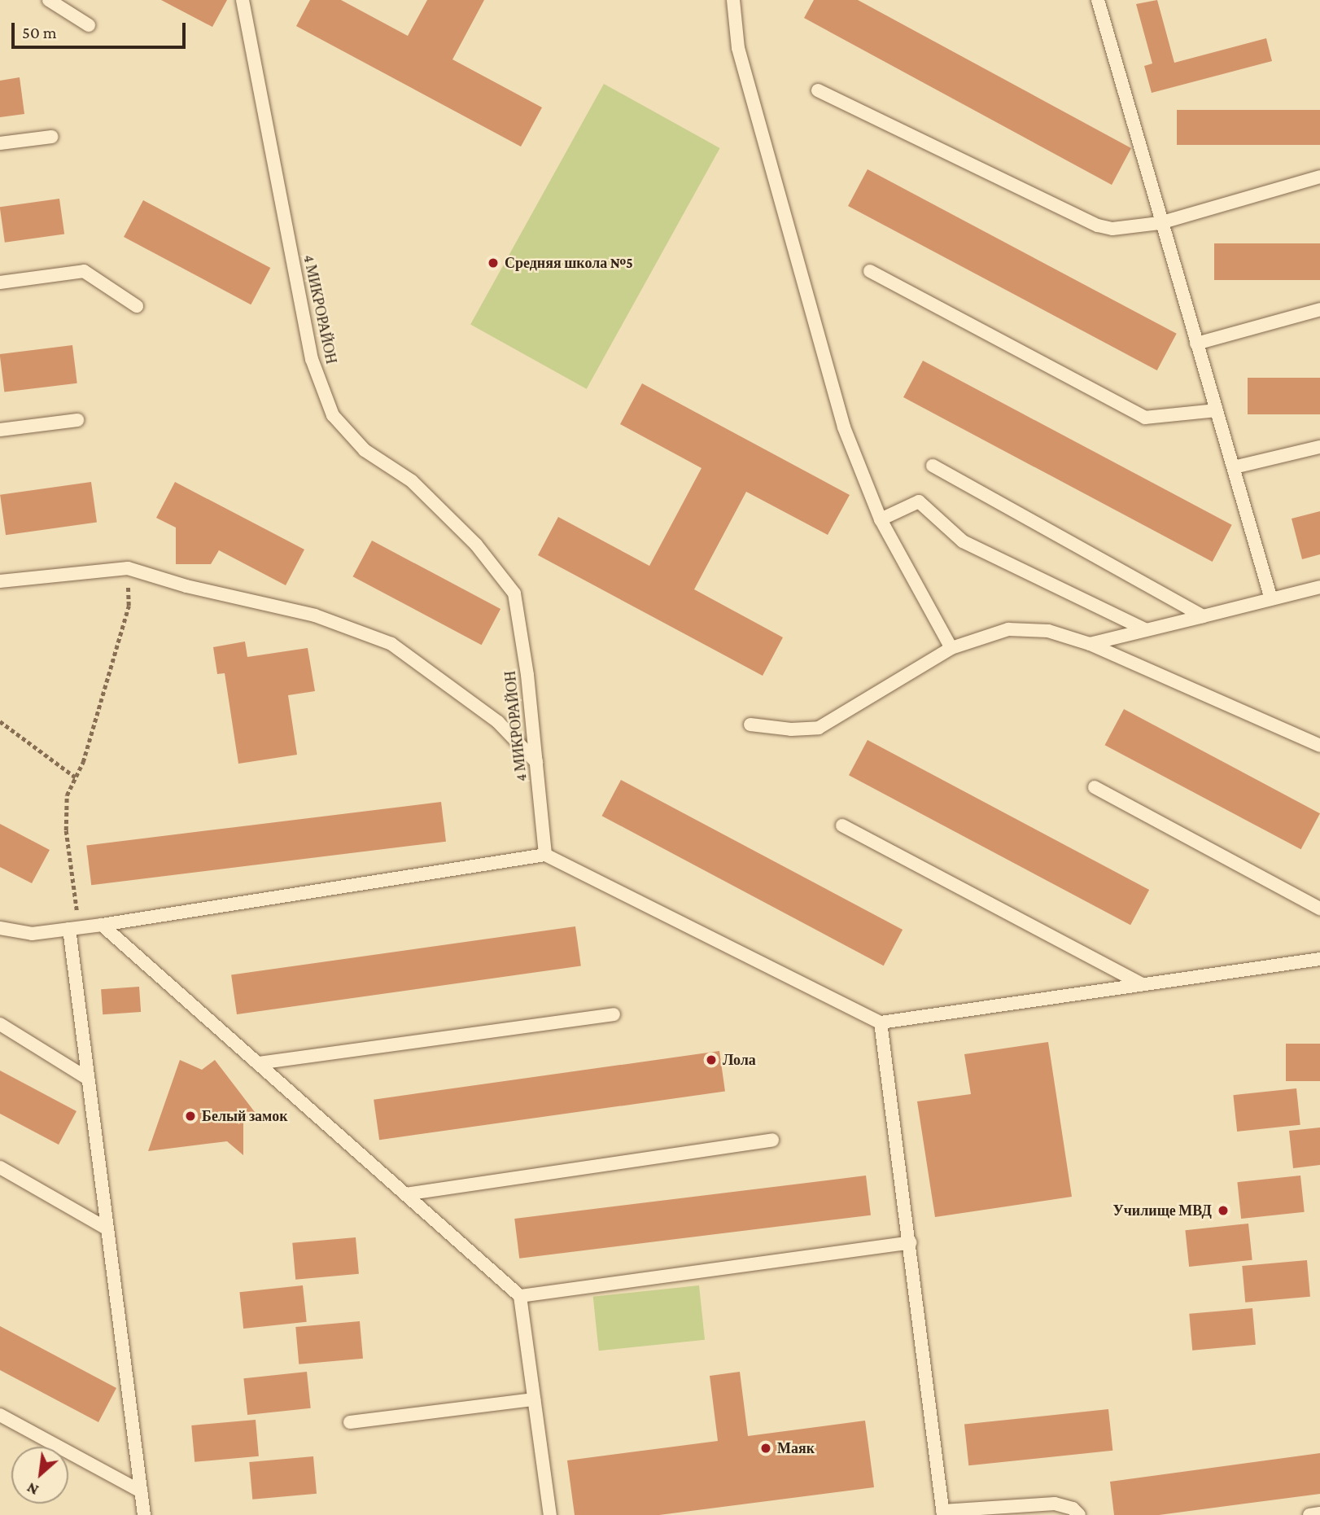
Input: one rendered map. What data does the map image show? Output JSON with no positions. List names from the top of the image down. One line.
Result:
{"streets":{"lane":["4 МИКРОРАЙОН"]},"places":["Средняя школа №5","Лола","Белый замок","Училище МВД","Маяк"],"scale_bar":"50 m","north":"bottom left"}
